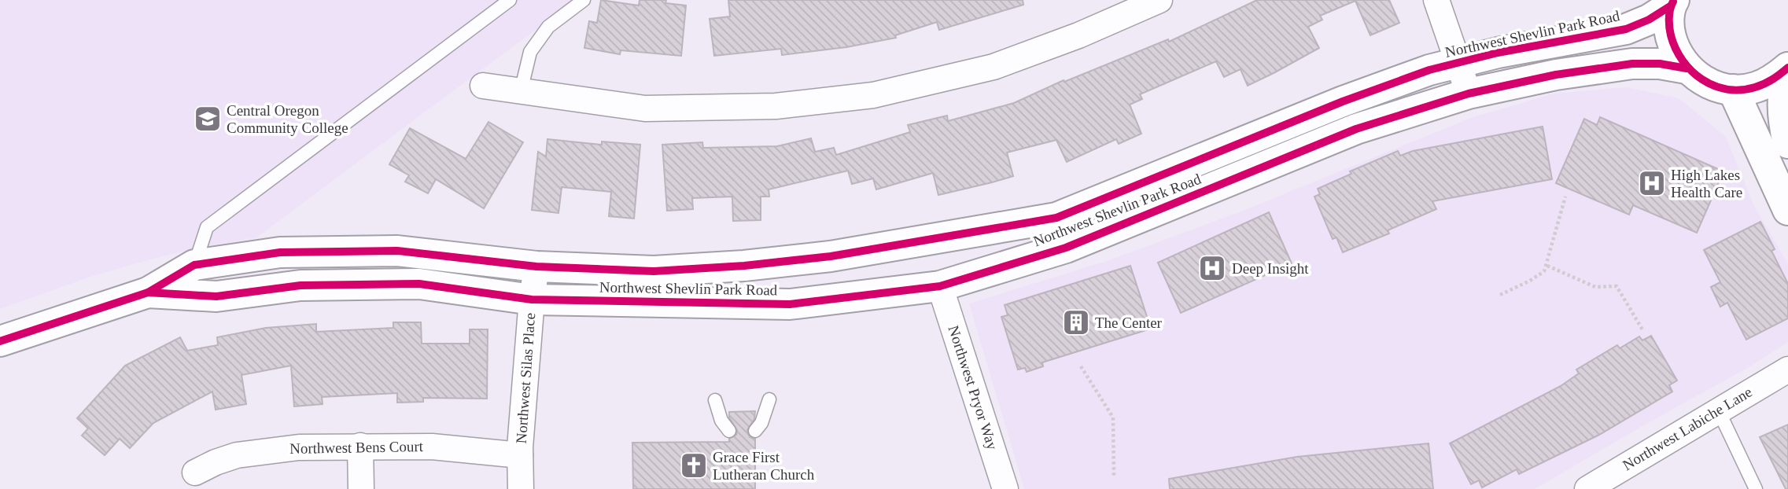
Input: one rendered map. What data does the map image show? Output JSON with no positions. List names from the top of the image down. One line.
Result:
{"streets":{"main road":["Northwest Shevlin Park Road"],"street":["Northwest Silas Place","Northwest Pryor Way","Northwest Labiche Lane","Northwest Bens Court"]},"crossings":[["Northwest Shevlin Park Road","Northwest Silas Place"],["Northwest Shevlin Park Road","Northwest Pryor Way"],["Northwest Silas Place","Northwest Bens Court"]],"places":{"school or university":["Central Oregon Community College"],"hospital":["High Lakes Health Care","Deep Insight"],"building":["The Center"],"church":["Grace First Lutheran Church"]}}
